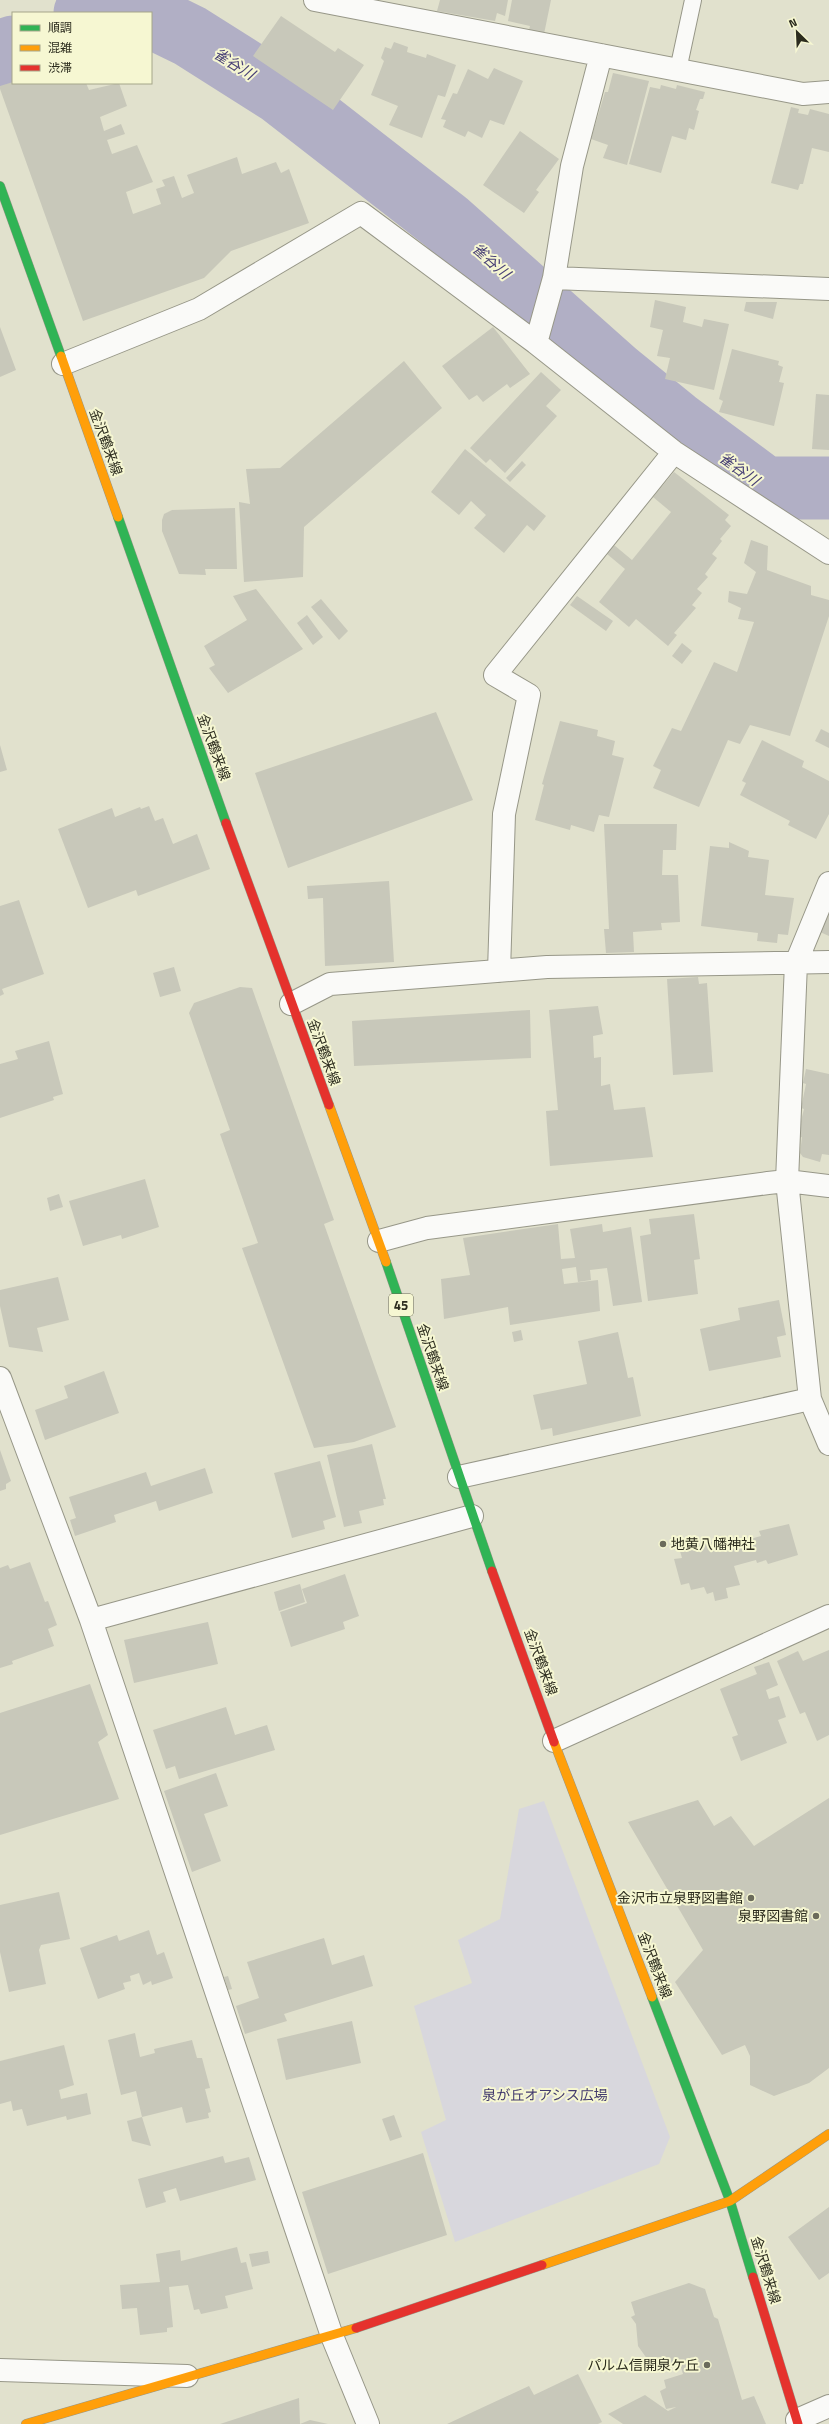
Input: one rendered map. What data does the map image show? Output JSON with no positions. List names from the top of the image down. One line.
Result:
{"streets":{"main road":["金沢鶴来線","45"]},"water":["雀谷川"],"parks":["泉が丘オアシス広場"],"places":["地黄八幡神社","金沢市立泉野図書館","泉野図書館","パルム信開泉ケ丘"],"legend":["順調","混雑","渋滞"],"north":"top left"}
